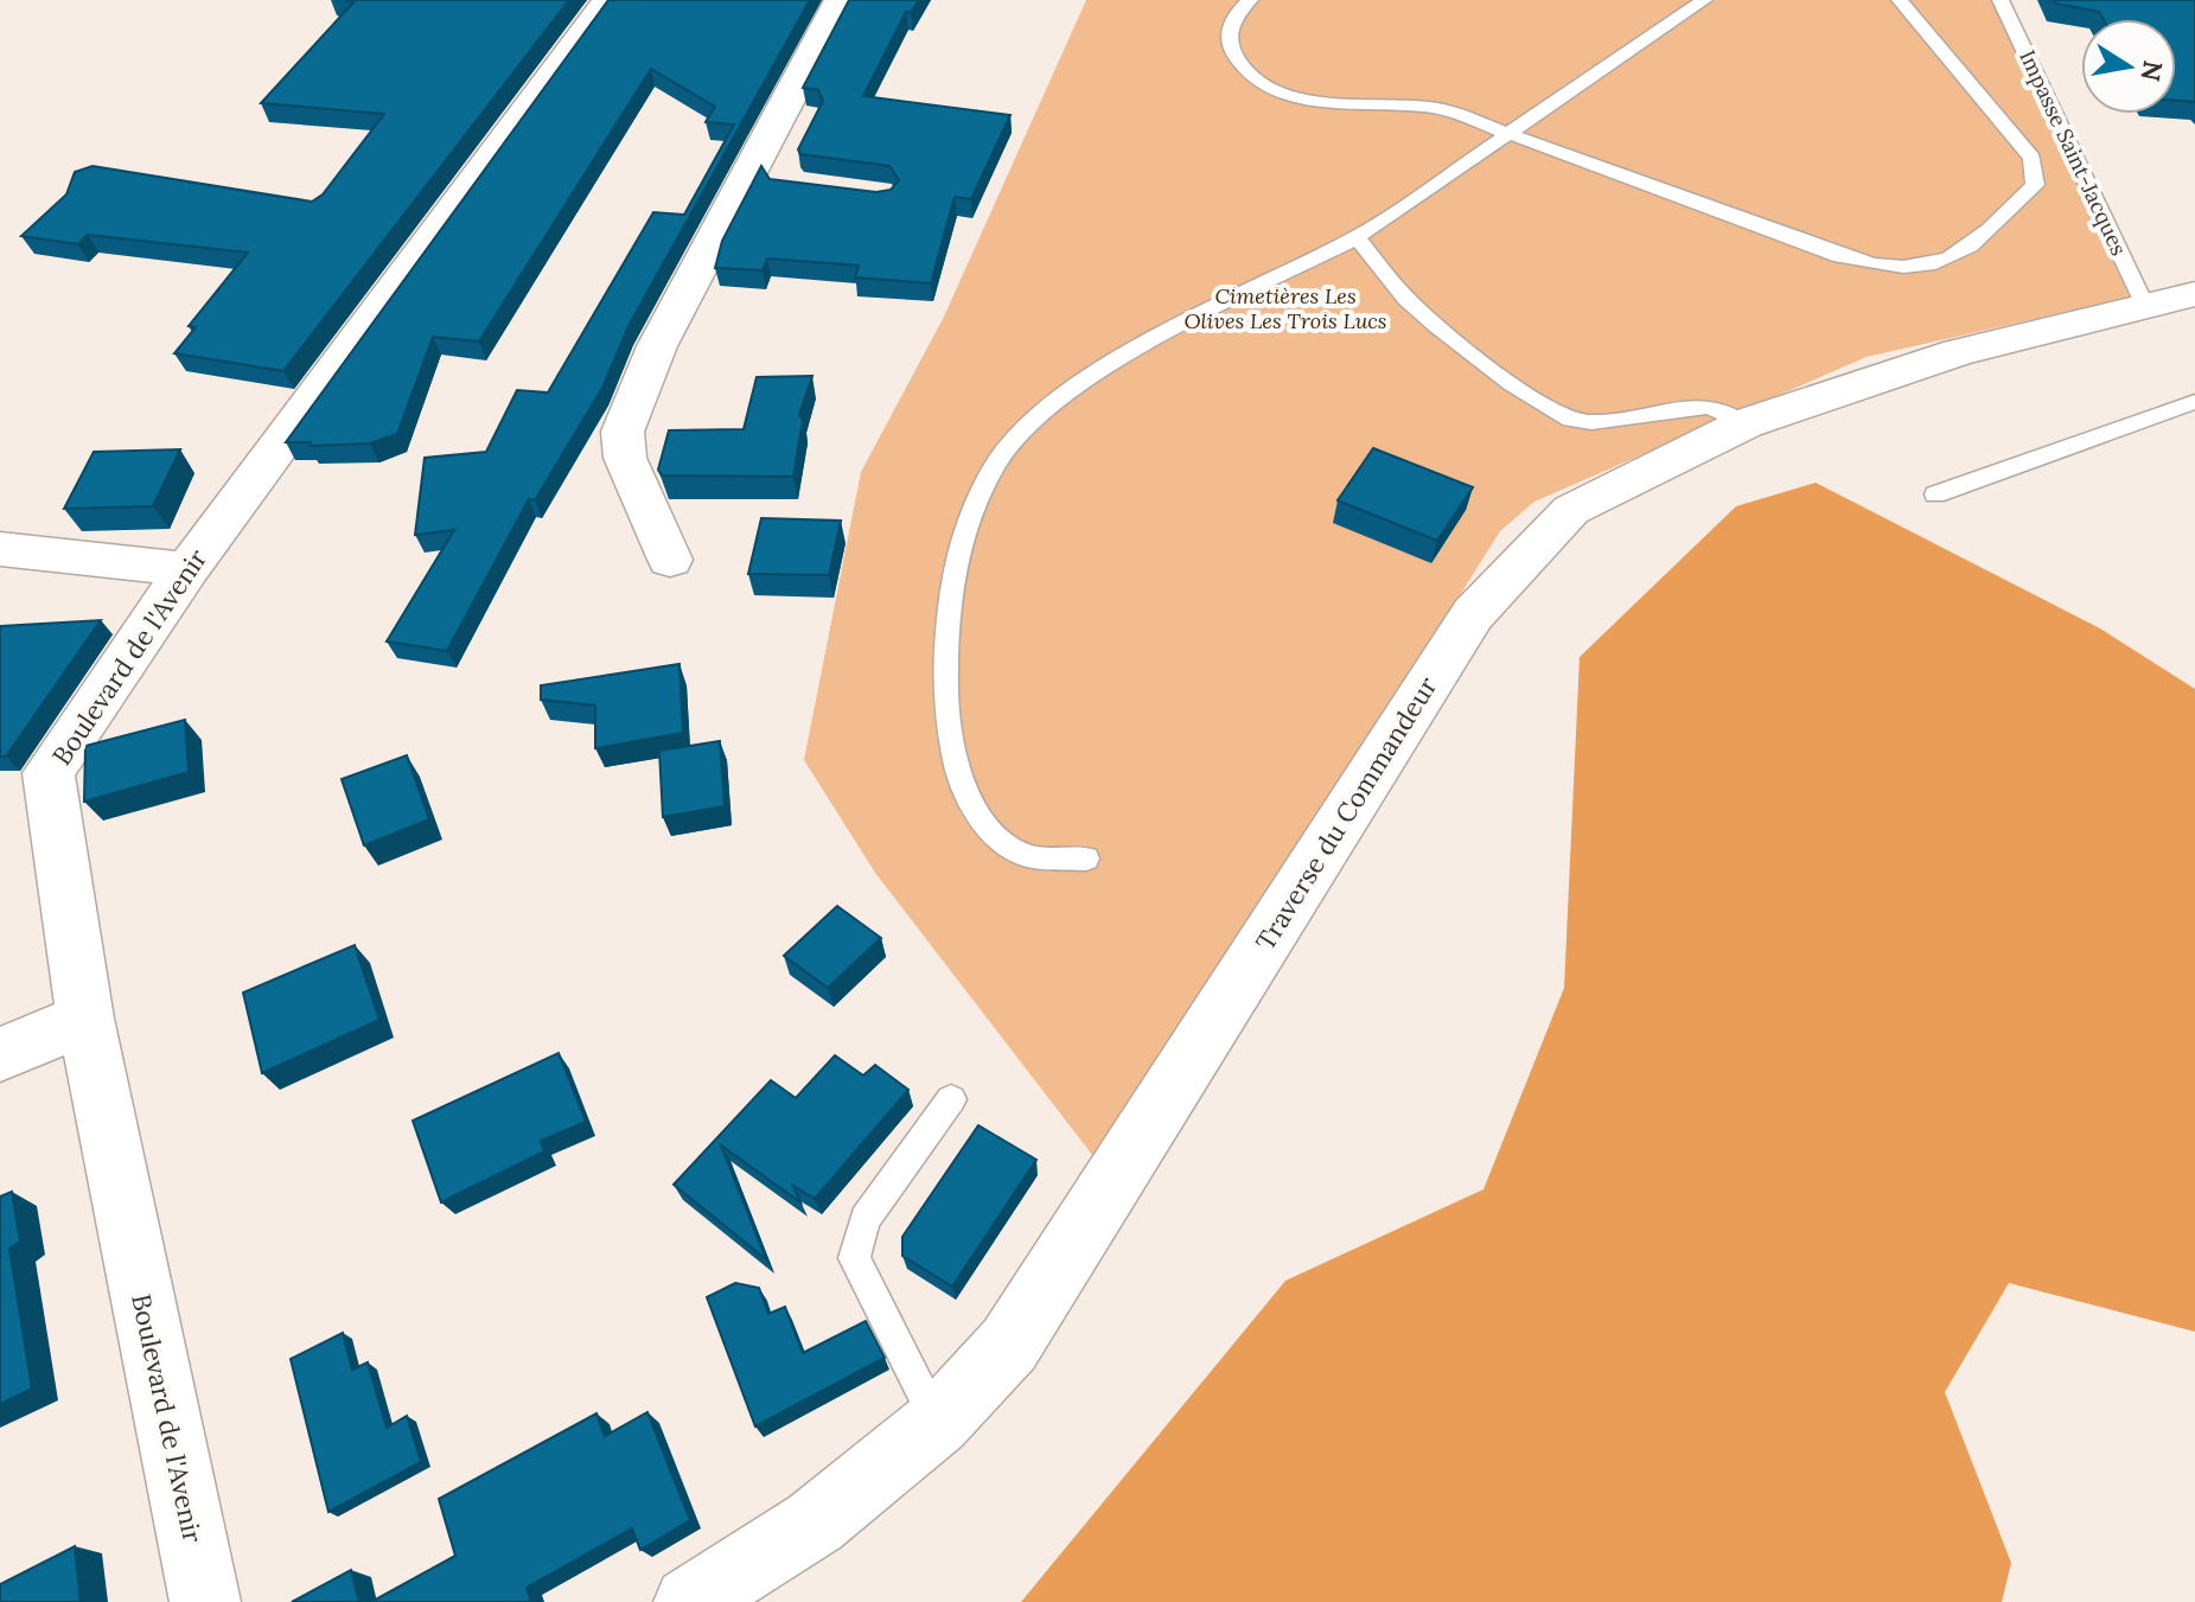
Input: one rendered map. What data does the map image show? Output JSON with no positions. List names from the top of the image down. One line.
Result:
{"streets":{"street":["Boulevard de l'Avenir","Traverse du Commandeur"],"lane":["Impasse Saint-Jacques"]},"crossings":[["Impasse Saint-Jacques","Traverse du Commandeur"]],"parks":["Cimetières Les Olives Les Trois Lucs"],"north":"right"}
